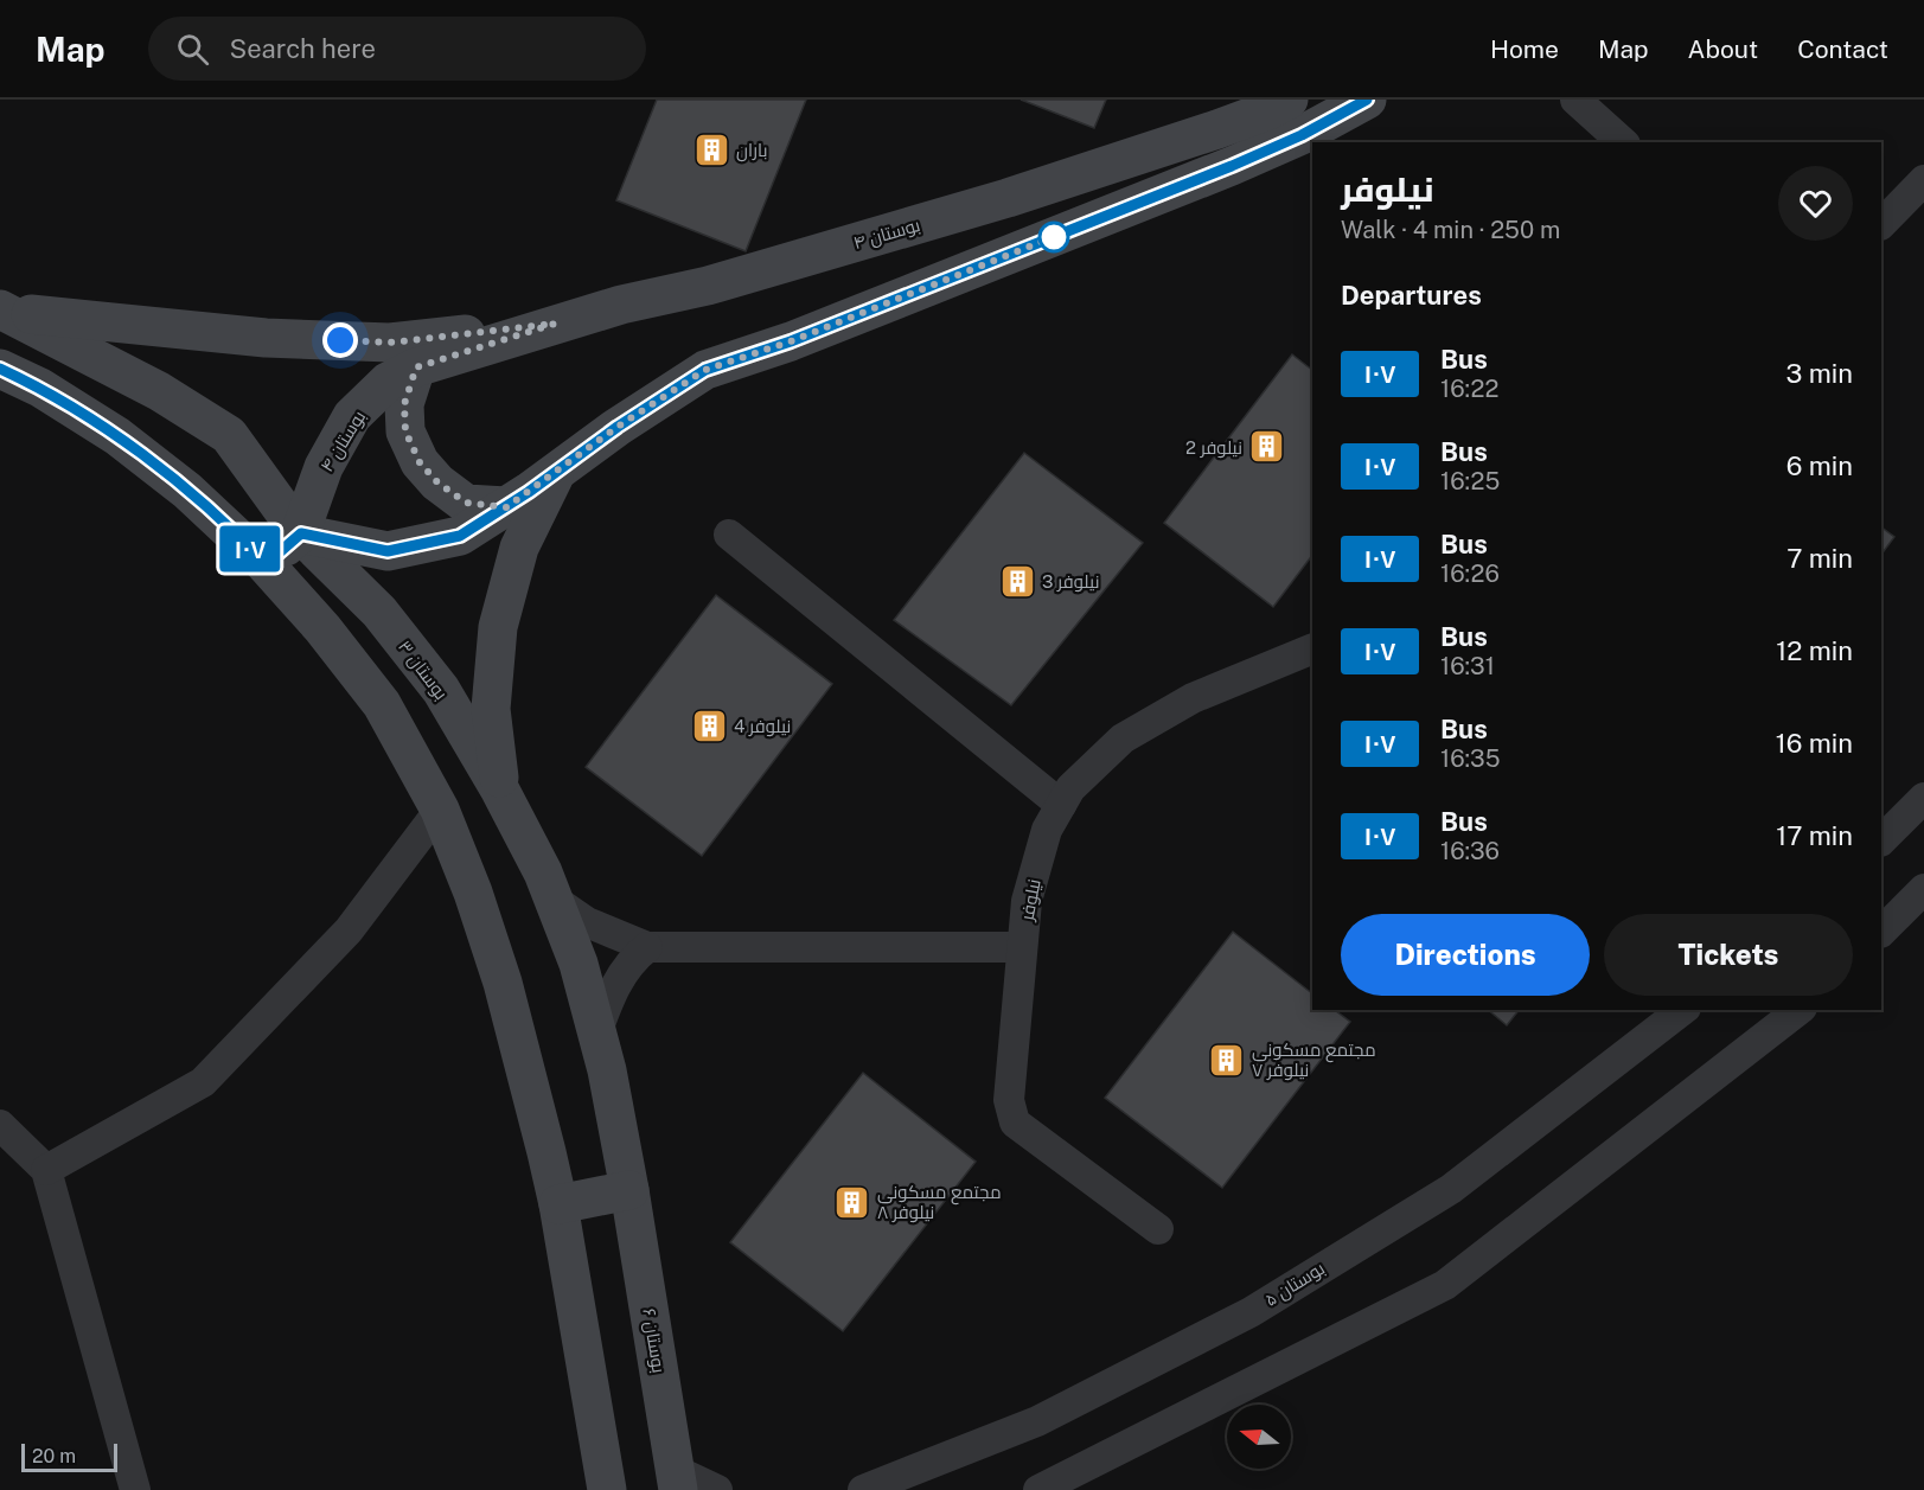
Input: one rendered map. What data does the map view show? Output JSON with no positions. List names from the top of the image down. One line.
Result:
{"streets":{"street":["بوستان ۴","بوستان ۳","نیلوفر","بوستان ۵","بوستان ۶"]},"crossings":[["بوستان ۴","بوستان ۳"],["بوستان ۳","بوستان ۶"]],"places":{"building":["باران","نیلوفر 2","نیلوفر 3","نیلوفر 4","مجتمع مسکونی نیلوفر ۷","مجتمع مسکونی نیلوفر ۸"]},"lines":["bus line ۱۰۷"],"scale_bar":"20 m","north":"left","page":{"header":"Map","search":"Search here","nav":["Home","Map","About","Contact"],"on_map":"۱۰۷","heading":[["نیلوفر","Walk · 4 min · 250 m"],"Departures"],"list":[{"mark":"۱۰۷","name":"Bus","note":"16:22","value":"3 min"},{"mark":"۱۰۷","name":"Bus","note":"16:25","value":"6 min"},{"mark":"۱۰۷","name":"Bus","note":"16:26","value":"7 min"},{"mark":"۱۰۷","name":"Bus","note":"16:31","value":"12 min"},{"mark":"۱۰۷","name":"Bus","note":"16:35","value":"16 min"},{"mark":"۱۰۷","name":"Bus","note":"16:36","value":"17 min"}],"buttons":["Directions","Tickets"],"scale":"20 m"}}
